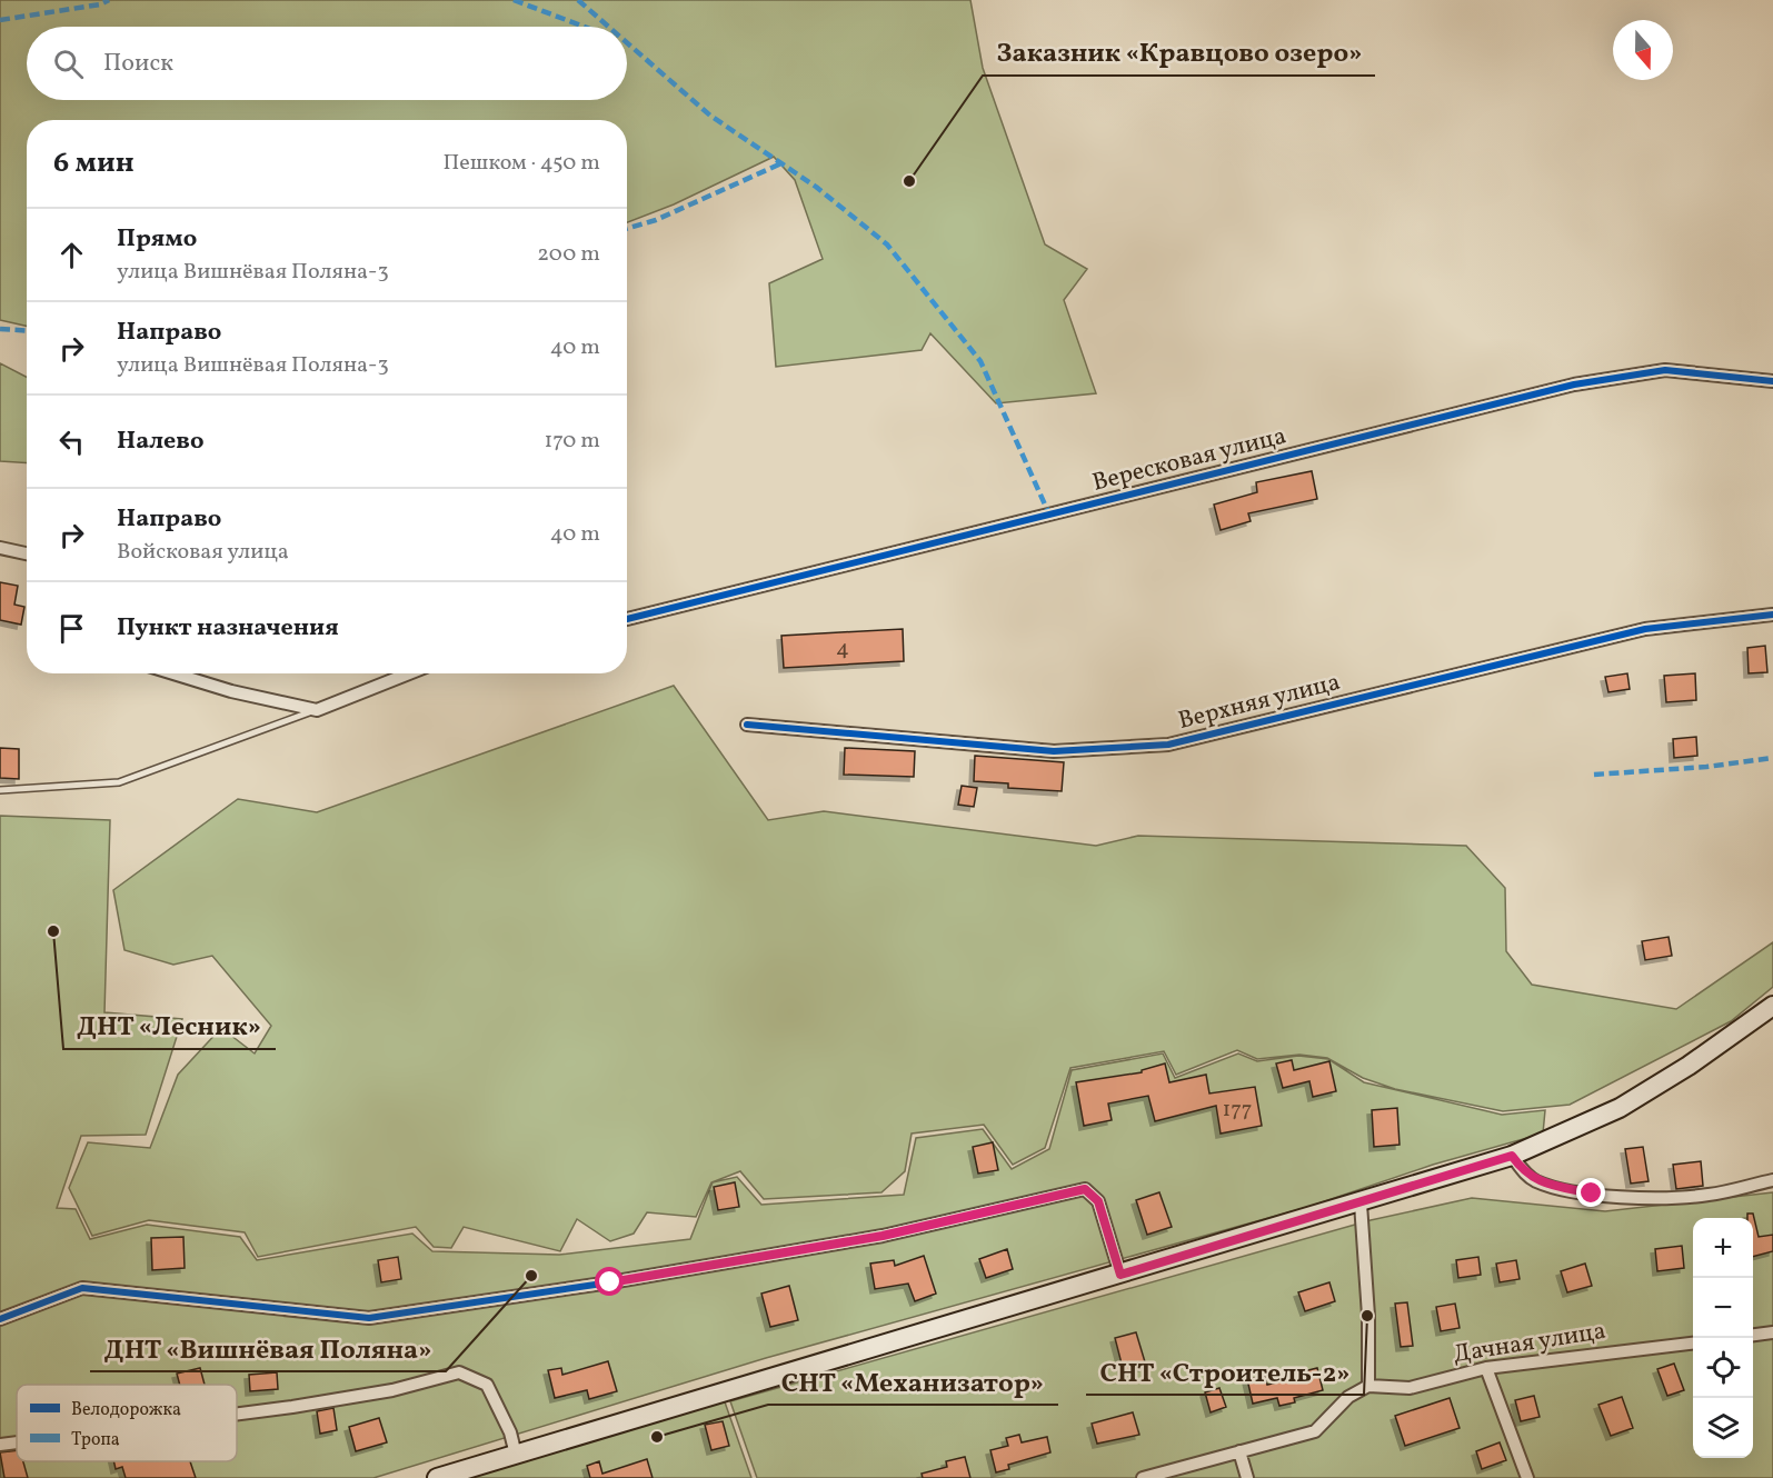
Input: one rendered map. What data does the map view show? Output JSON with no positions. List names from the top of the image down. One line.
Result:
{"streets":{"street":["Вересковая улица","Верхняя улица","Дачная улица"]},"places":["Заказник «Кравцово озеро»","ДНТ «Лесник»","ДНТ «Вишнёвая Поляна»","СНТ «Строитель-2»","СНТ «Механизатор»"],"house_numbers":["4","177"],"legend":["Велодорожка","Тропа"],"north":"bottom","page":{"search":"Поиск","heading":["6 мин","Пешком · 450 m"],"list":[["Прямо","улица Вишнёвая Поляна-3","200 m"],["Направо","улица Вишнёвая Поляна-3","40 m"],["Налево","170 m"],["Направо","Войсковая улица","40 m"],"Пункт назначения"],"map_buttons":["+","−"]}}
